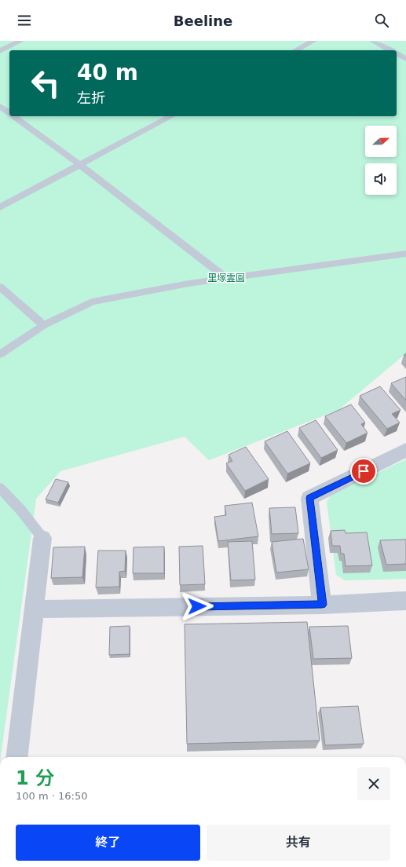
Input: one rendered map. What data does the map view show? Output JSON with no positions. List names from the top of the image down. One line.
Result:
{"parks":["里塚霊園"],"north":"right","page":{"header":"Beeline","turn":["40 m","左折"],"heading":["1 分","100 m · 16:50"],"buttons":["終了","共有"]}}
